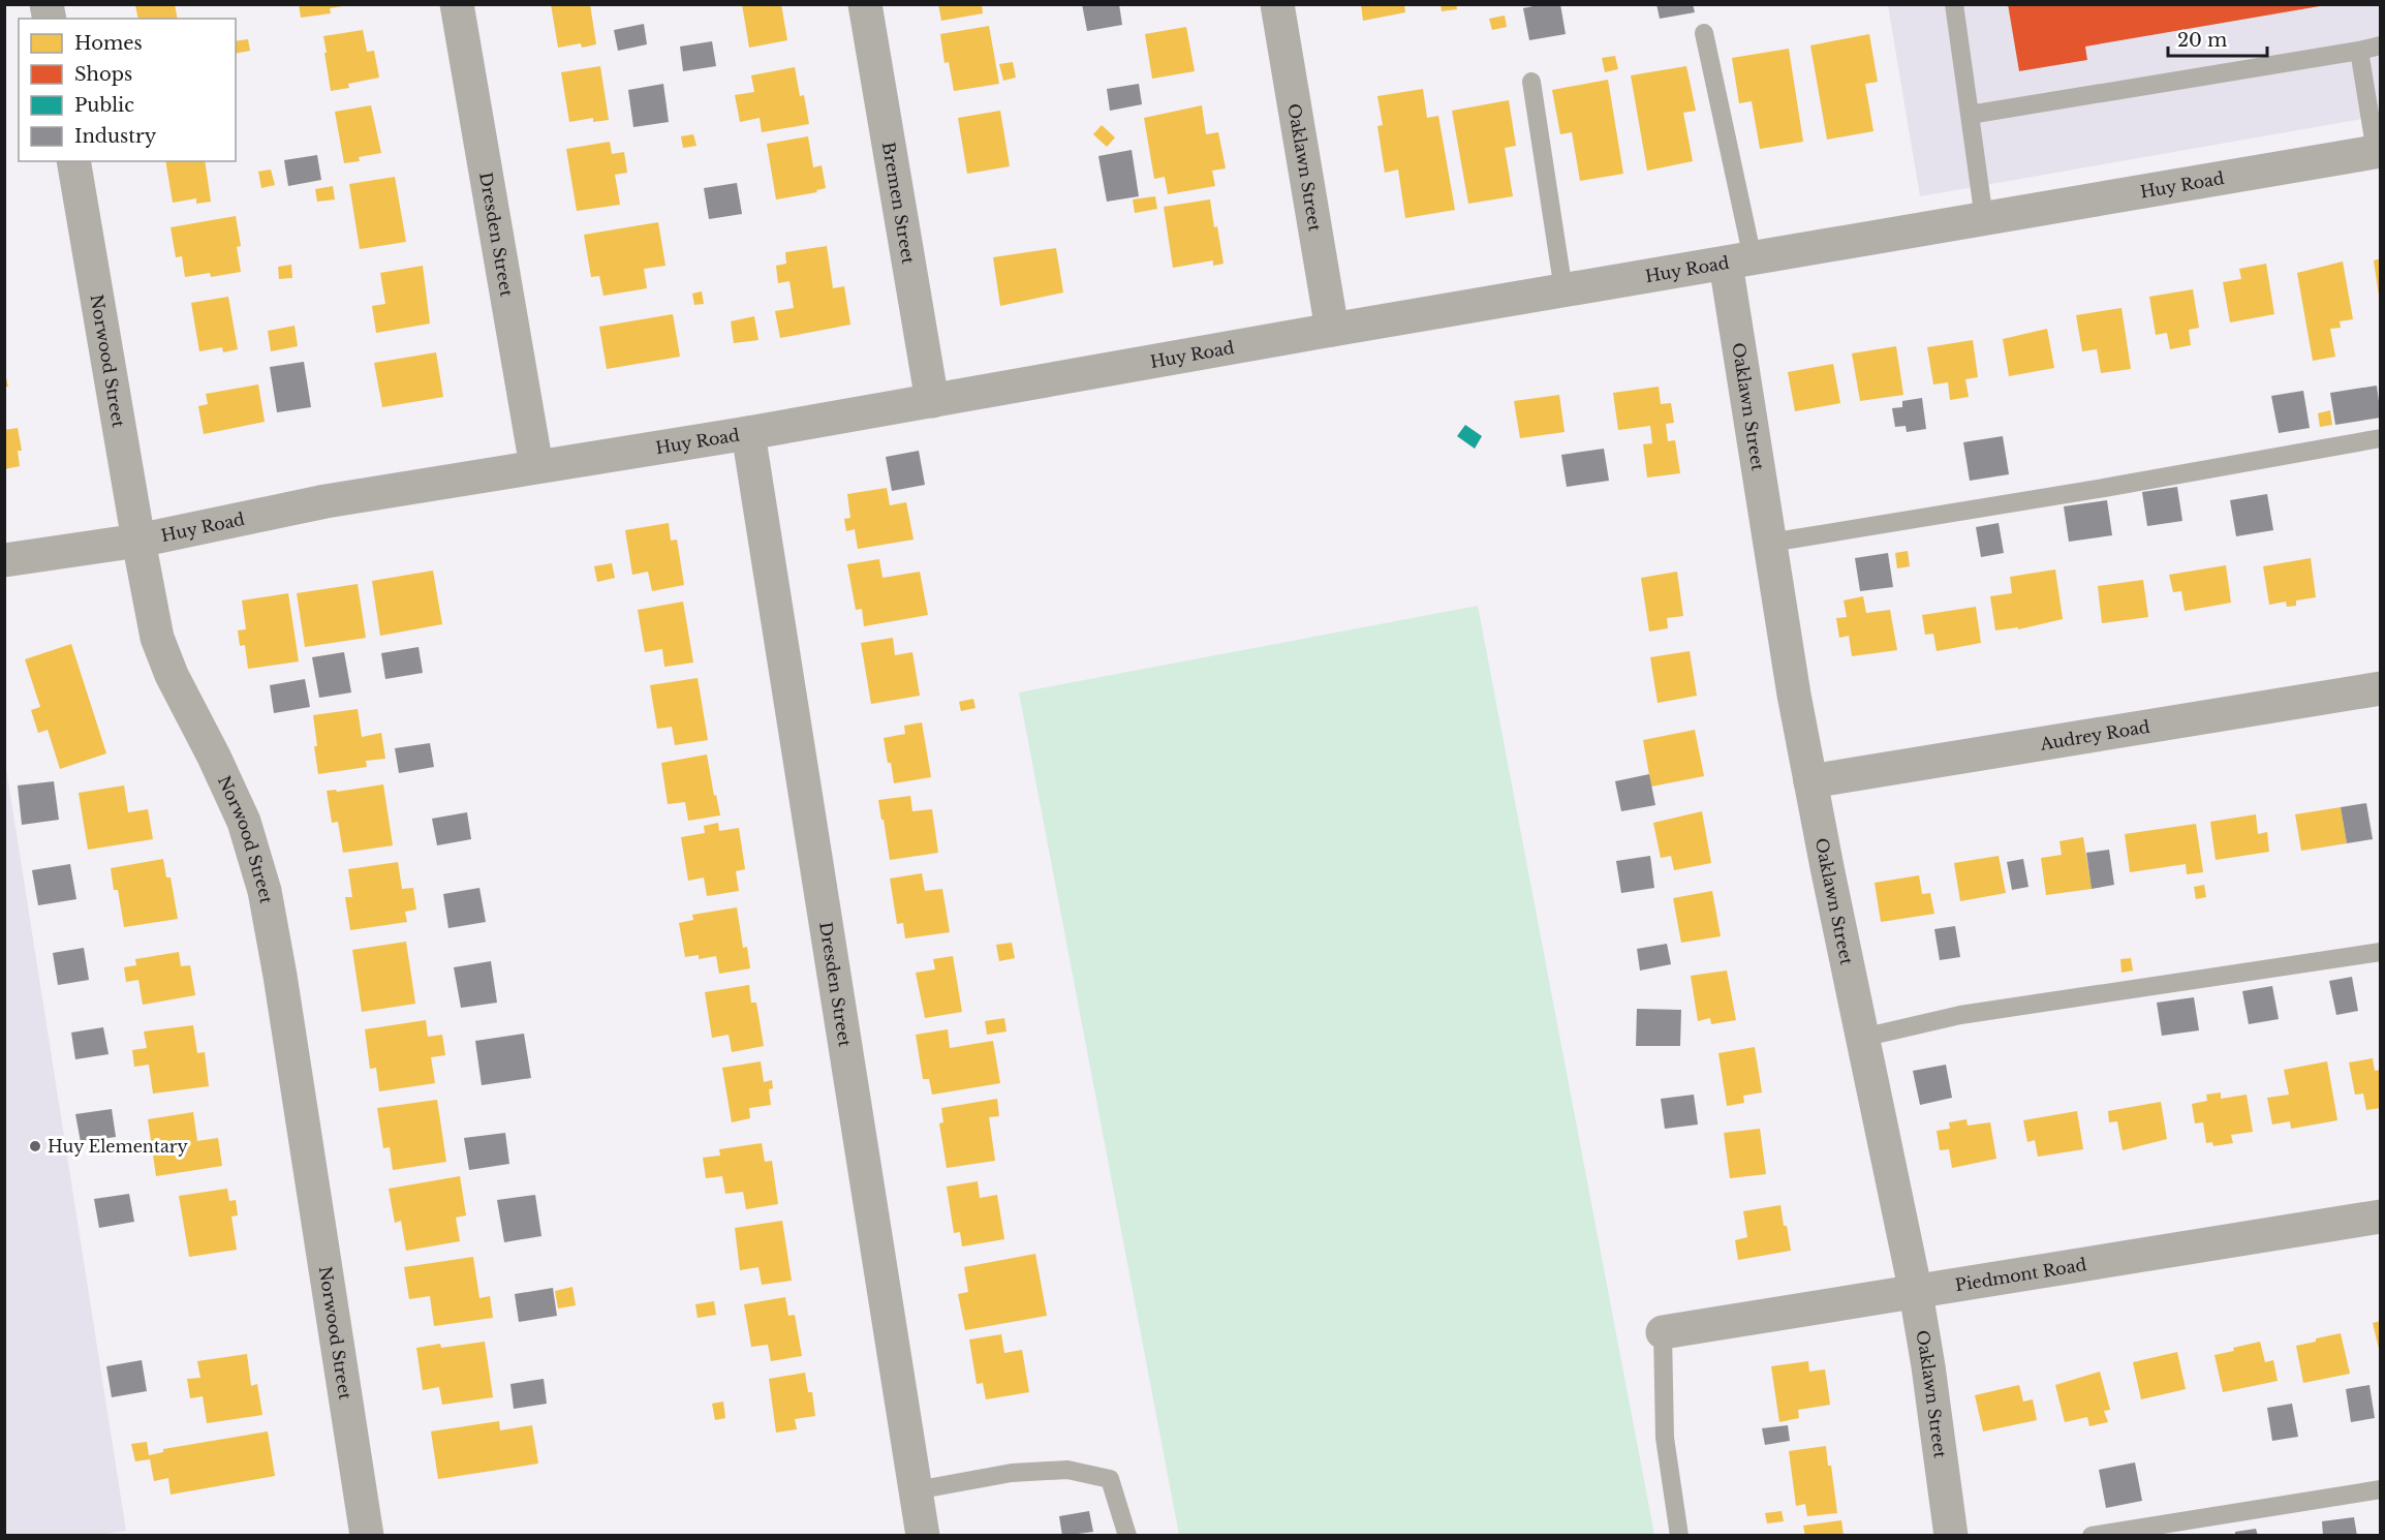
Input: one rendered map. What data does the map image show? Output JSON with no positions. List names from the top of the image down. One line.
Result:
{"streets":{"street":["Oaklawn Street","Huy Road","Bremen Street","Dresden Street","Norwood Street","Audrey Road","Piedmont Road"]},"crossings":[["Oaklawn Street","Huy Road"],["Oaklawn Street","Audrey Road"],["Oaklawn Street","Piedmont Road"],["Huy Road","Bremen Street"],["Huy Road","Dresden Street"],["Huy Road","Norwood Street"]],"places":["Huy Elementary"],"legend":["Homes","Shops","Public","Industry"],"scale_bar":"20 m"}
